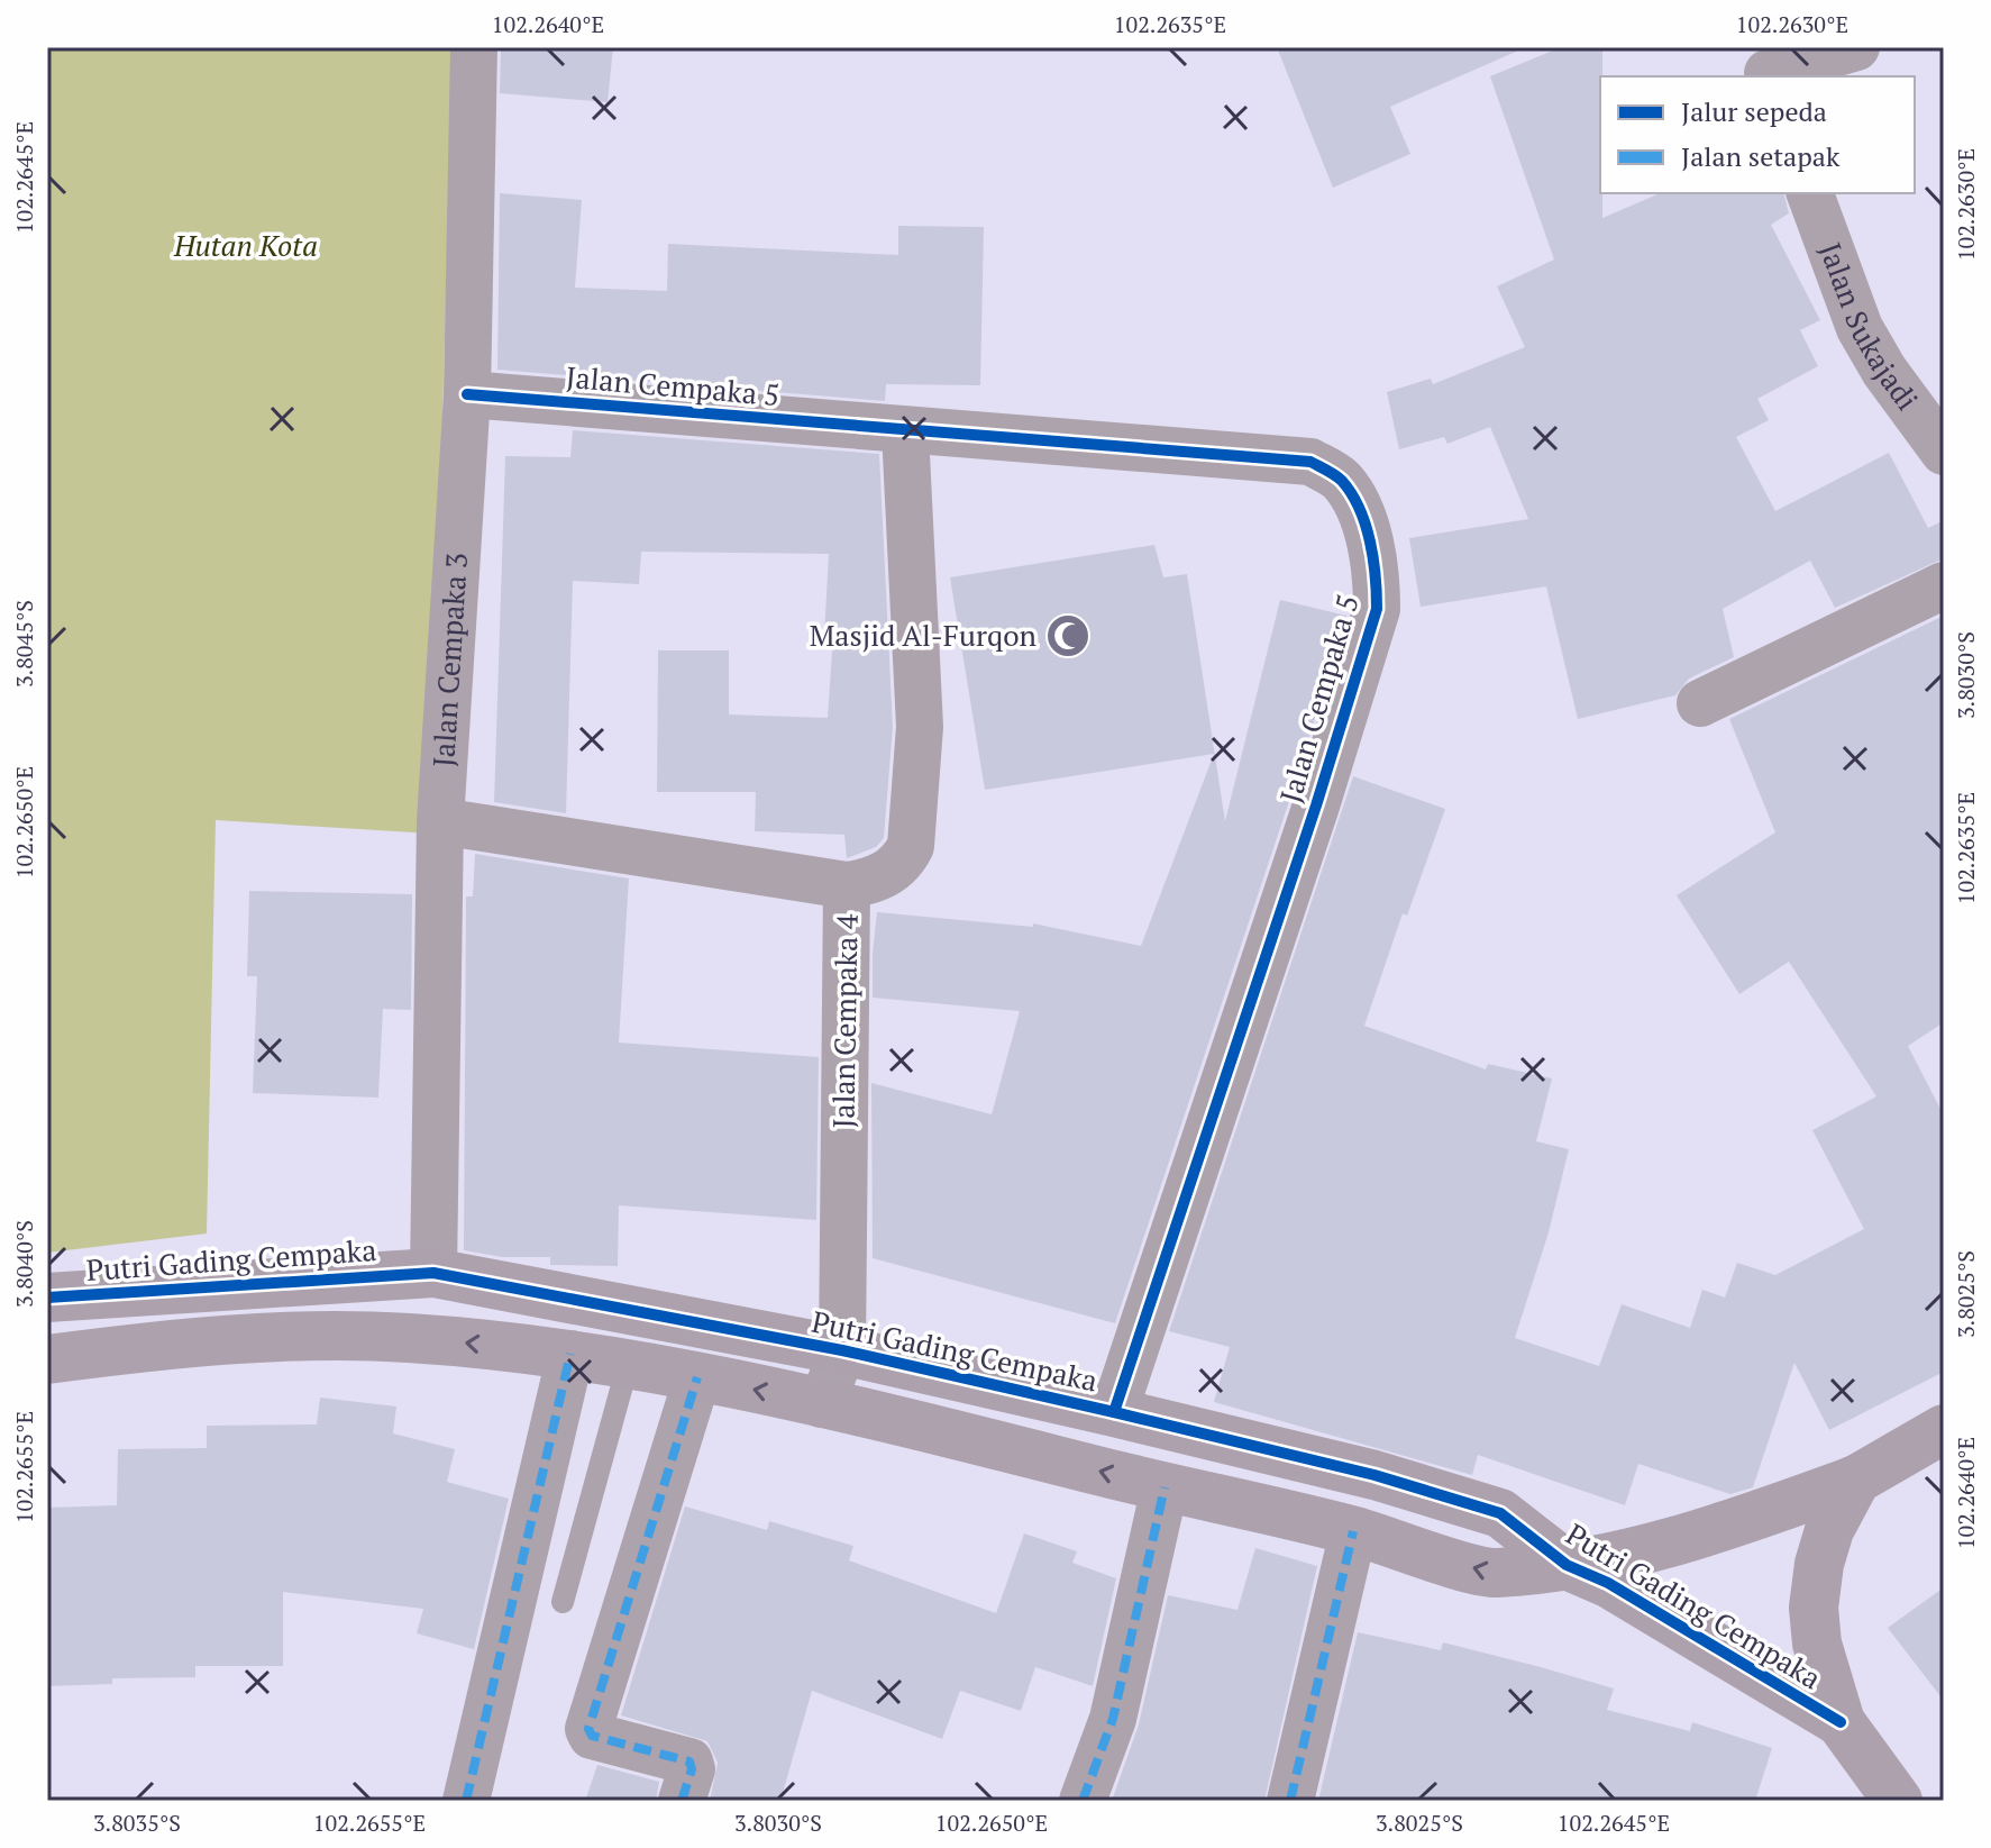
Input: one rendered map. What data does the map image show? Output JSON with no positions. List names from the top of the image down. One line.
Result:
{"streets":{"street":["Jalan Sukajadi","Jalan Cempaka 5","Jalan Cempaka 3","Jalan Cempaka 4","Putri Gading Cempaka"]},"crossings":[["Jalan Cempaka 5","Jalan Cempaka 3"],["Jalan Cempaka 5","Putri Gading Cempaka"],["Jalan Cempaka 3","Jalan Cempaka 4"],["Jalan Cempaka 3","Putri Gading Cempaka"],["Jalan Cempaka 4","Putri Gading Cempaka"]],"parks":["Hutan Kota"],"places":{"mosque":["Masjid Al-Furqon"]},"legend":["Jalur sepeda","Jalan setapak"],"coordinates":["102.2640°E","102.2635°E","102.2630°E","102.2645°E","3.8045°S","3.8030°S","102.2650°E","3.8040°S","3.8025°S","102.2655°E","3.8035°S"]}
